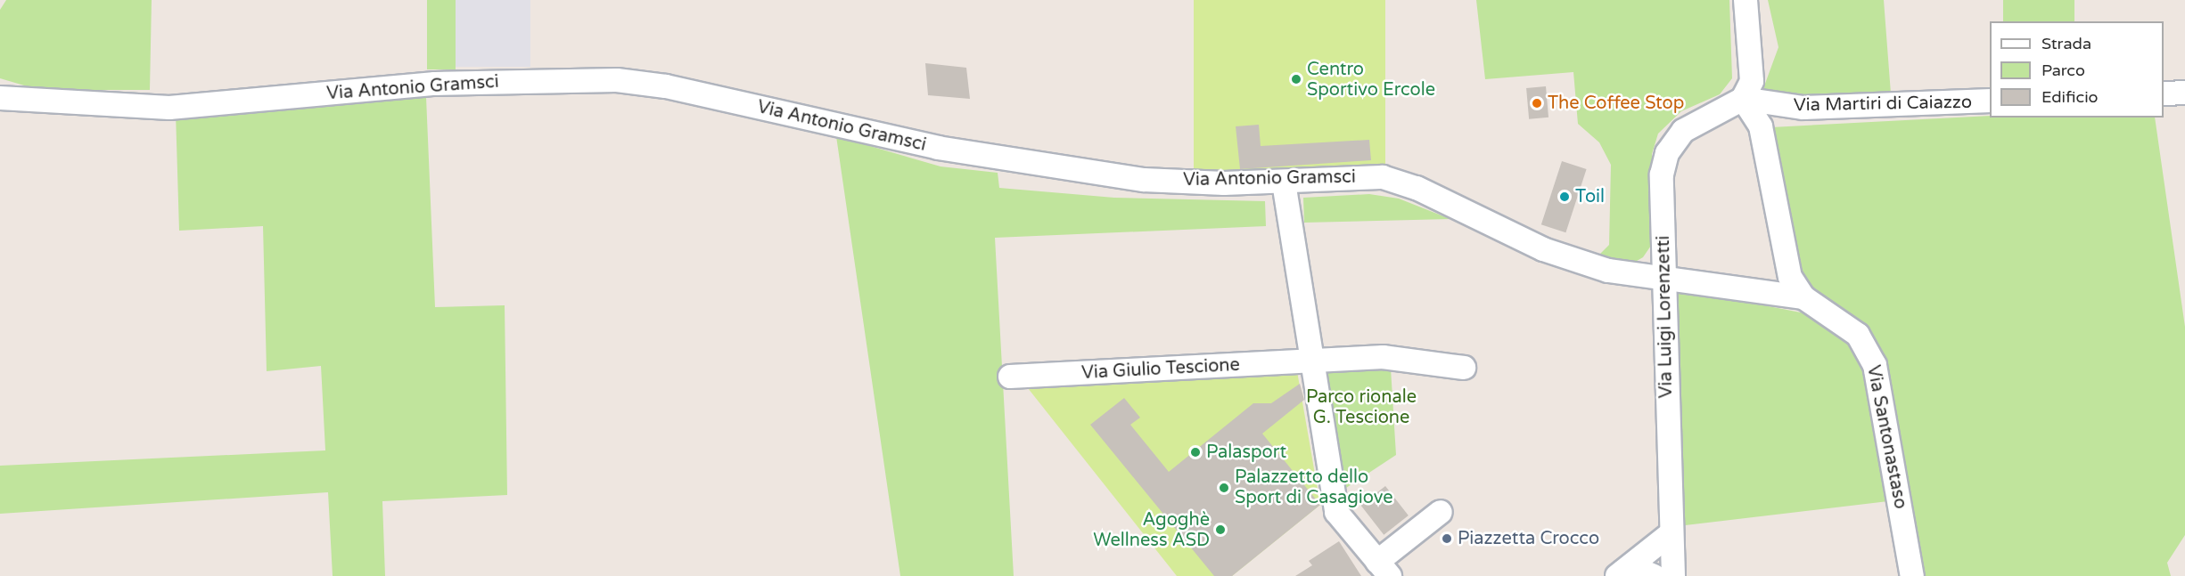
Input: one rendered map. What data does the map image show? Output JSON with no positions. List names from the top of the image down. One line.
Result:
{"streets":{"street":["Via Antonio Gramsci","Via Martiri di Caiazzo","Via Luigi Lorenzetti","Via Giulio Tescione","Via Santonastaso"]},"crossings":[["Via Antonio Gramsci","Via Luigi Lorenzetti"],["Via Antonio Gramsci","Via Santonastaso"],["Via Martiri di Caiazzo","Via Luigi Lorenzetti"],["Via Martiri di Caiazzo","Via Santonastaso"],["Via Luigi Lorenzetti","Via Santonastaso"]],"parks":["Parco rionale G. Tescione"],"places":["Centro Sportivo Ercole","The Coffee Stop","Toil","Palasport","Palazzetto dello Sport di Casagiove","Agoghè Wellness ASD","Piazzetta Crocco"],"legend":["Strada","Parco","Edificio"]}
